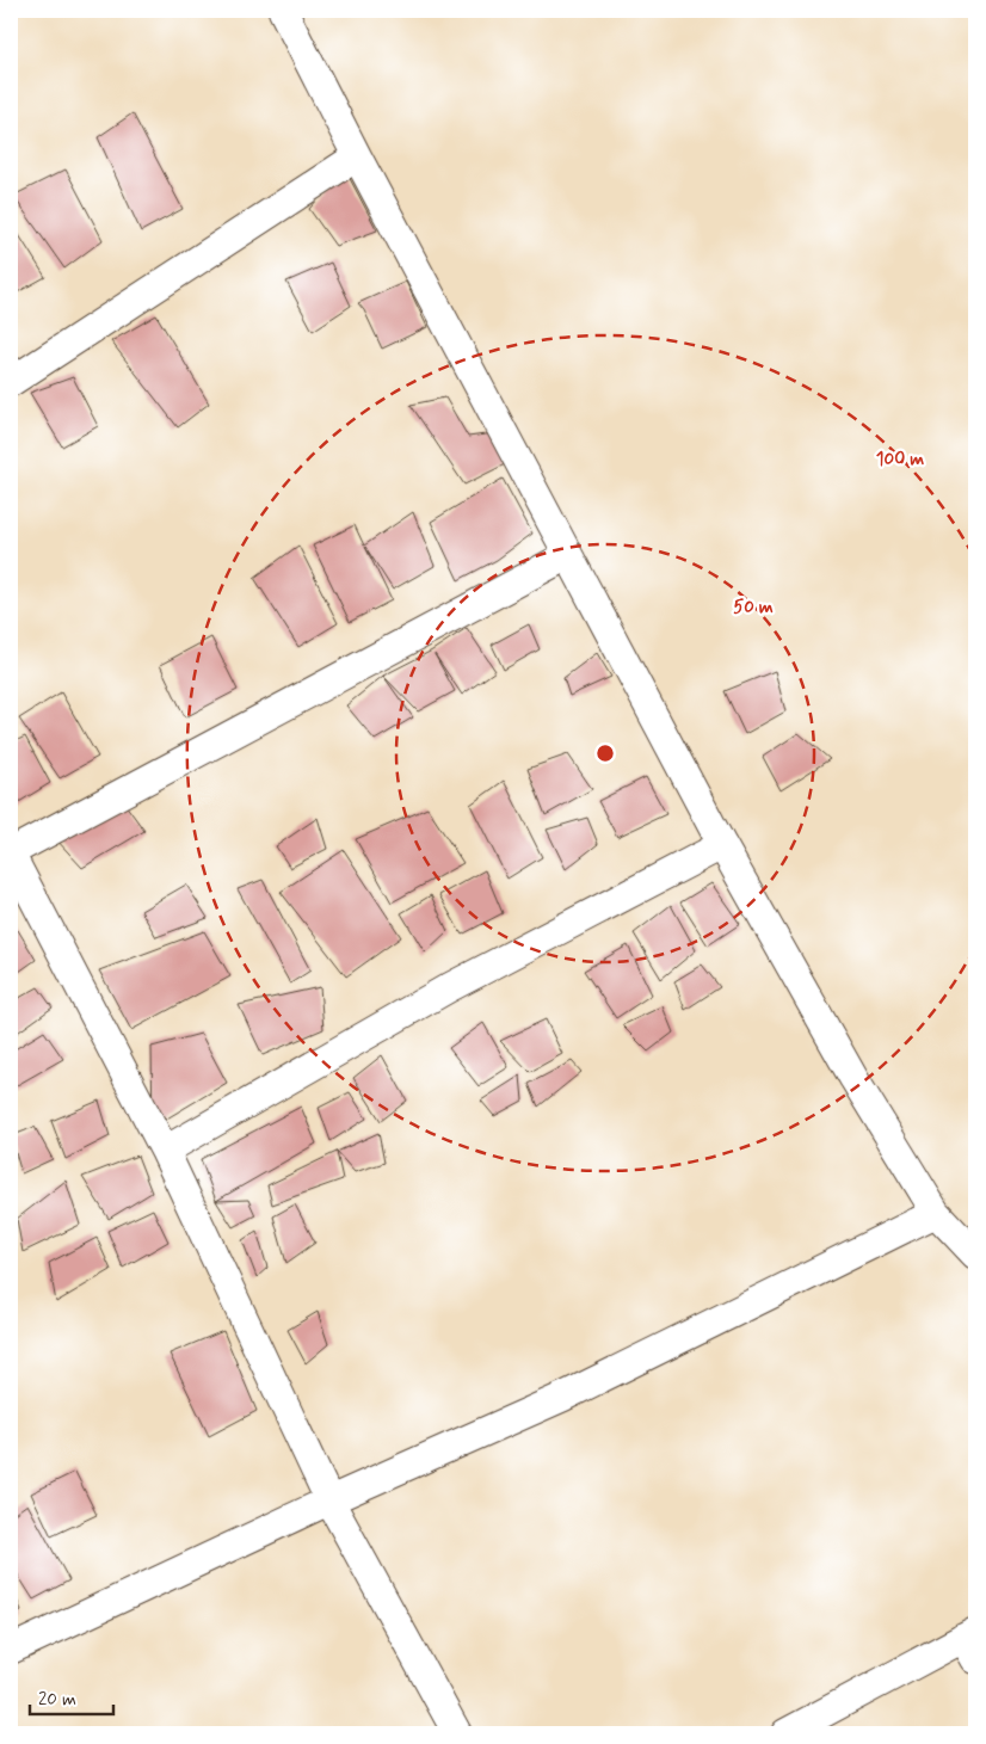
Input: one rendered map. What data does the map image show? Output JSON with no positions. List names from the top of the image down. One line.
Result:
{"scale_bar":"20 m","rings":["100 m","50 m"]}
